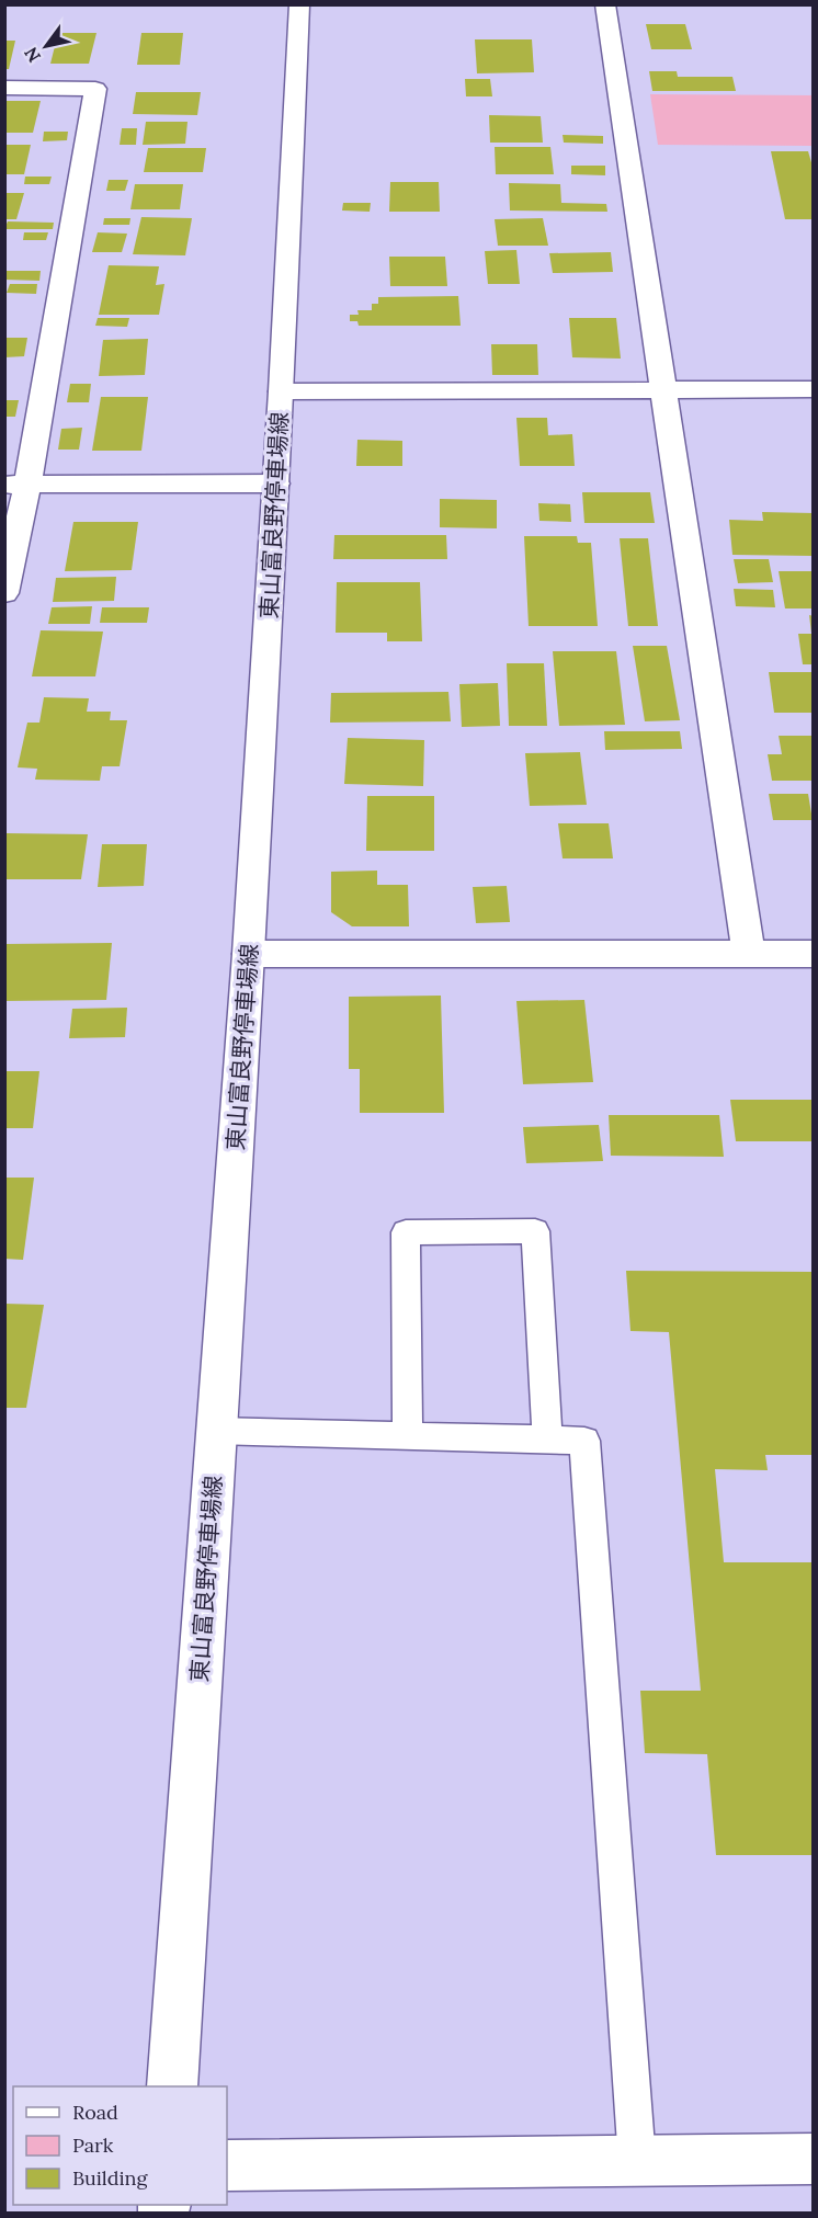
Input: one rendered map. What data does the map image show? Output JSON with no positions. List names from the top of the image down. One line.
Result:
{"streets":{"street":["東山富良野停車場線"]},"legend":["Road","Park","Building"],"north":"bottom left"}
